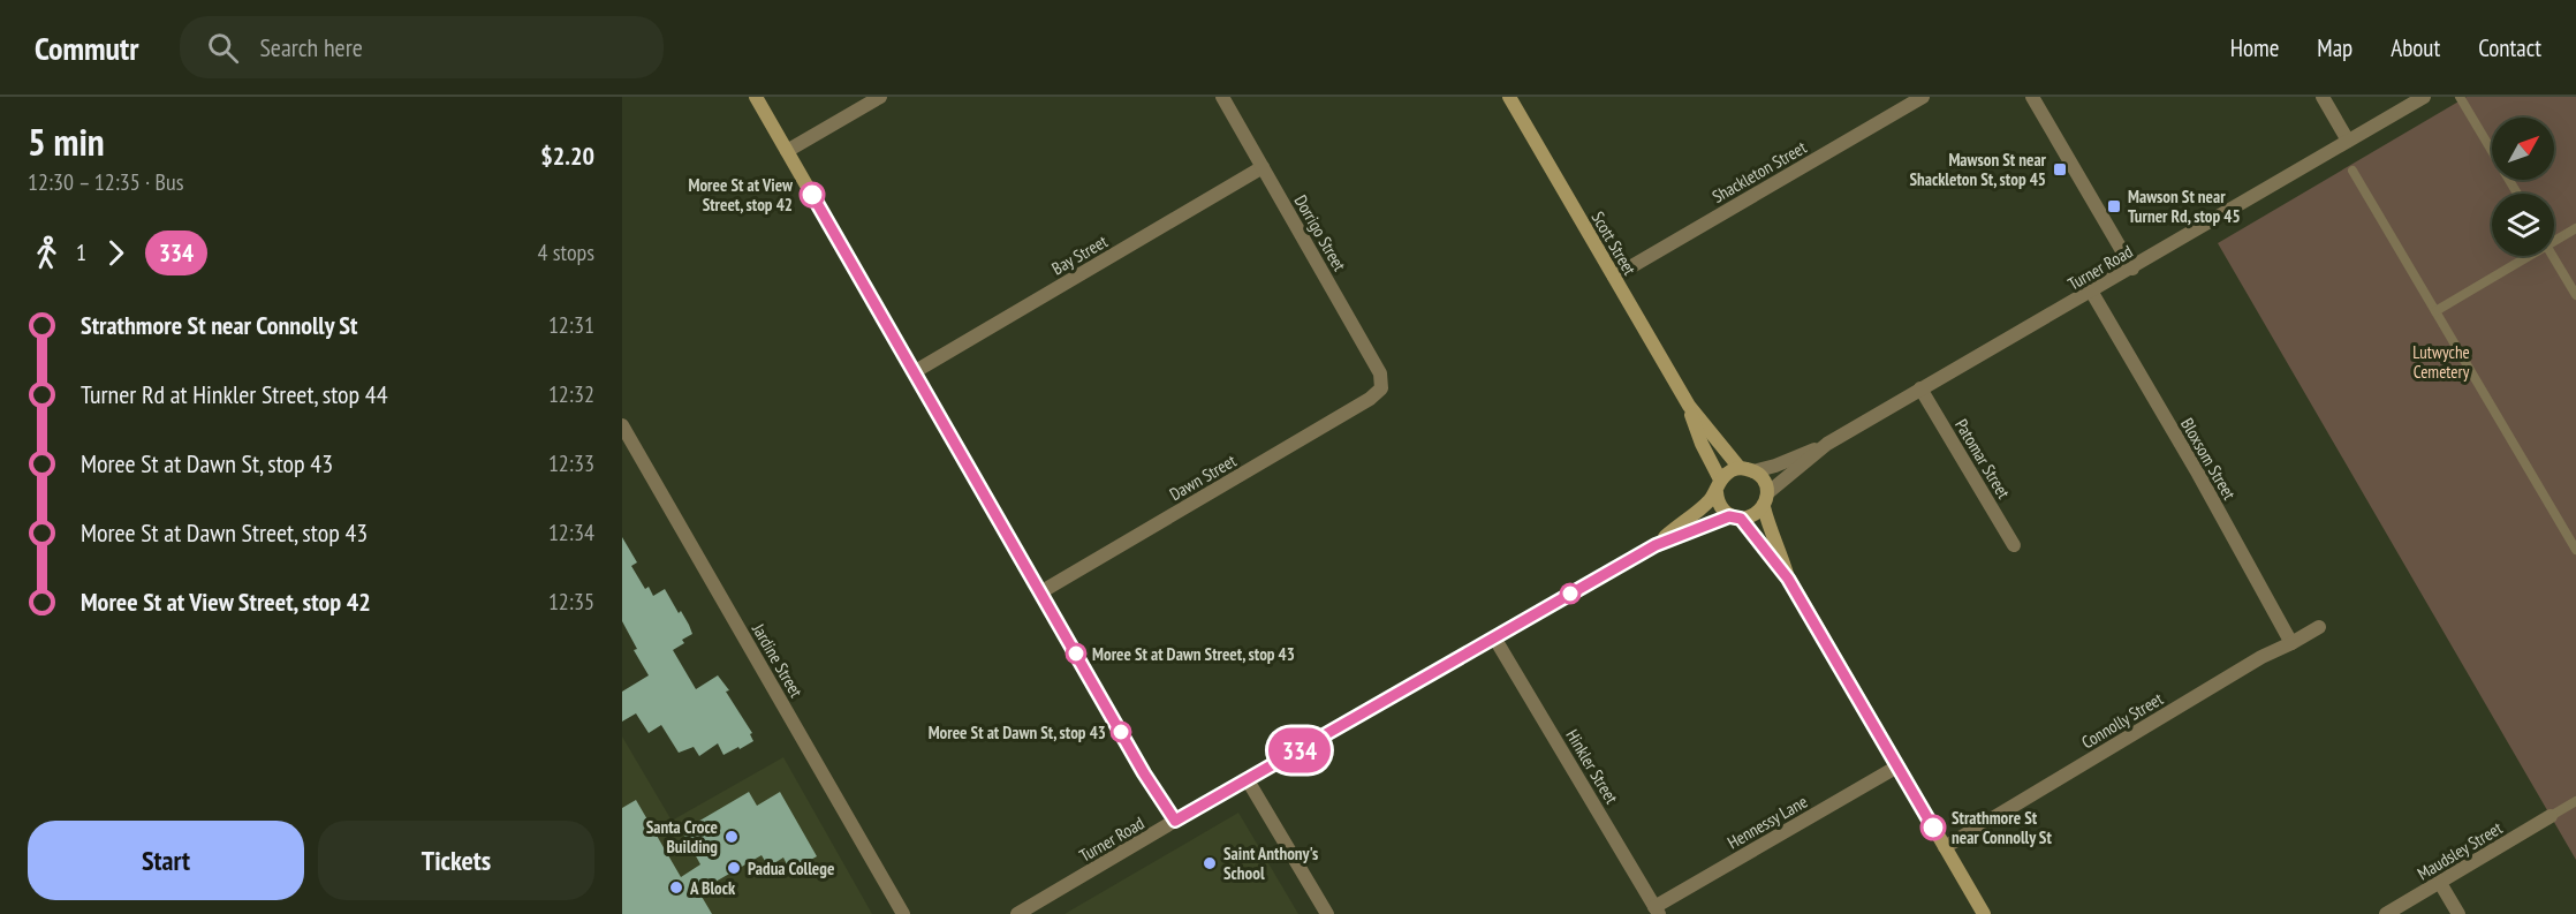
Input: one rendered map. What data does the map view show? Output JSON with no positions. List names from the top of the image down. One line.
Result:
{"streets":{"street":["Shackleton Street","Dorrigo Street","Scott Street","Bay Street","Turner Road","Patomar Street","Bloxsom Street","Dawn Street","Jardine Street","Connolly Street","Hinkler Street","Hennessy Lane","Maudsley Street"]},"crossings":[["Shackleton Street","Scott Street"],["Dorrigo Street","Bay Street"],["Dorrigo Street","Dawn Street"],["Scott Street","Turner Road"],["Turner Road","Patomar Street"],["Turner Road","Bloxsom Street"],["Turner Road","Hinkler Street"],["Bloxsom Street","Connolly Street"],["Hinkler Street","Hennessy Lane"]],"parks":["Lutwyche Cemetery"],"places":{"transit":["Mawson St near Shackleton St, stop 45","Mawson St near Turner Rd, stop 45"],"other":["Moree St at View Street, stop 42","Moree St at Dawn Street, stop 43","Moree St at Dawn St, stop 43","Strathmore St near Connolly St","Santa Croce Building","Saint Anthony's School","Padua College","A Block"]},"lines":["bus line 334"],"north":"top right","page":{"header":"Commutr","search":"Search here","nav":["Home","Map","About","Contact"],"heading":["5 min","12:30 – 12:35 · Bus","$2.20"],"on_map":"334","legs":["1","334","4 stops"],"list":[{"name":"Strathmore St near Connolly St","value":"12:31"},{"name":"Turner Rd at Hinkler Street, stop 44","value":"12:32"},{"name":"Moree St at Dawn St, stop 43","value":"12:33"},{"name":"Moree St at Dawn Street, stop 43","value":"12:34"},{"name":"Moree St at View Street, stop 42","value":"12:35"}],"buttons":["Start","Tickets"]}}
